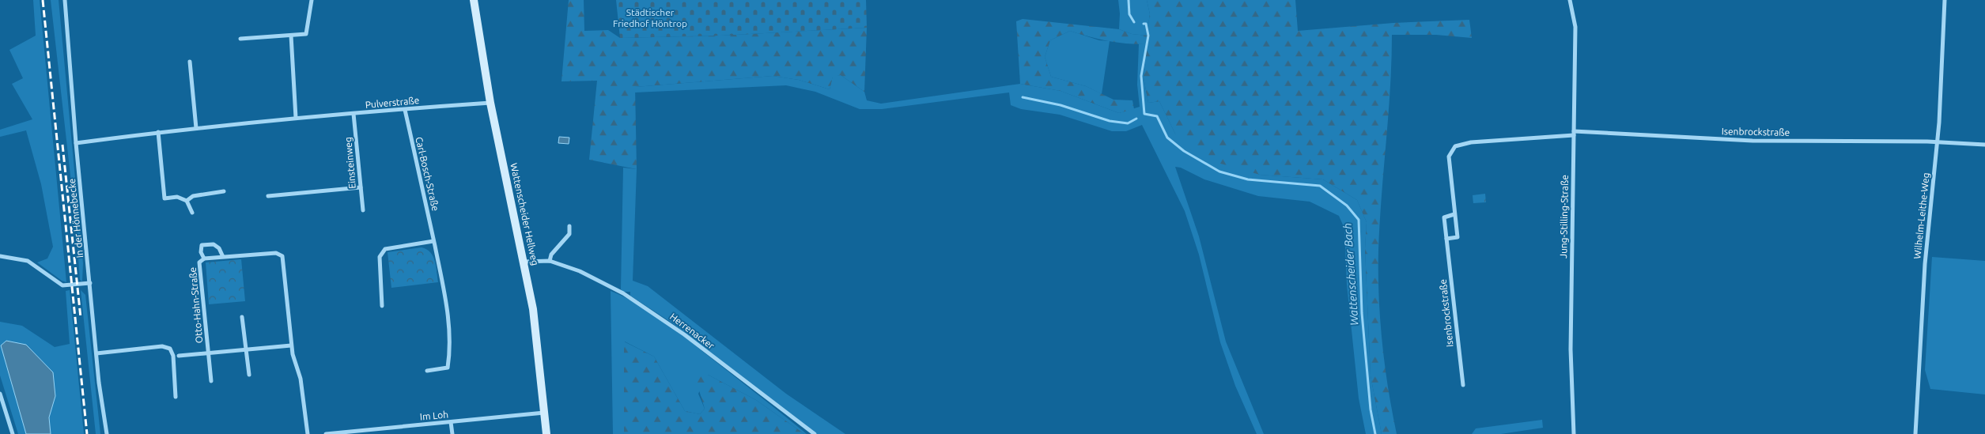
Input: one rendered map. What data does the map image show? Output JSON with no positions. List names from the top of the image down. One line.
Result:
{"streets":{"main road":["Wattenscheider Hellweg"],"street":["Pulverstraße","Isenbrockstraße","Einsteinweg","Carl-Bosch-Straße","Wilhelm-Leithe-Weg","Jung-Stilling-Straße","In der Hönnebecke","Otto-Hahn-Straße","Herrenacker","Im Loh"]},"crossings":[["Pulverstraße","Einsteinweg"],["Pulverstraße","Carl-Bosch-Straße"],["Pulverstraße","Wattenscheider Hellweg"],["Pulverstraße","In der Hönnebecke"],["Isenbrockstraße","Wilhelm-Leithe-Weg"],["Isenbrockstraße","Jung-Stilling-Straße"],["Wattenscheider Hellweg","Herrenacker"],["Wattenscheider Hellweg","Im Loh"]],"water":["Wattenscheider Bach"],"parks":["Städtischer Friedhof Höntrop"]}
